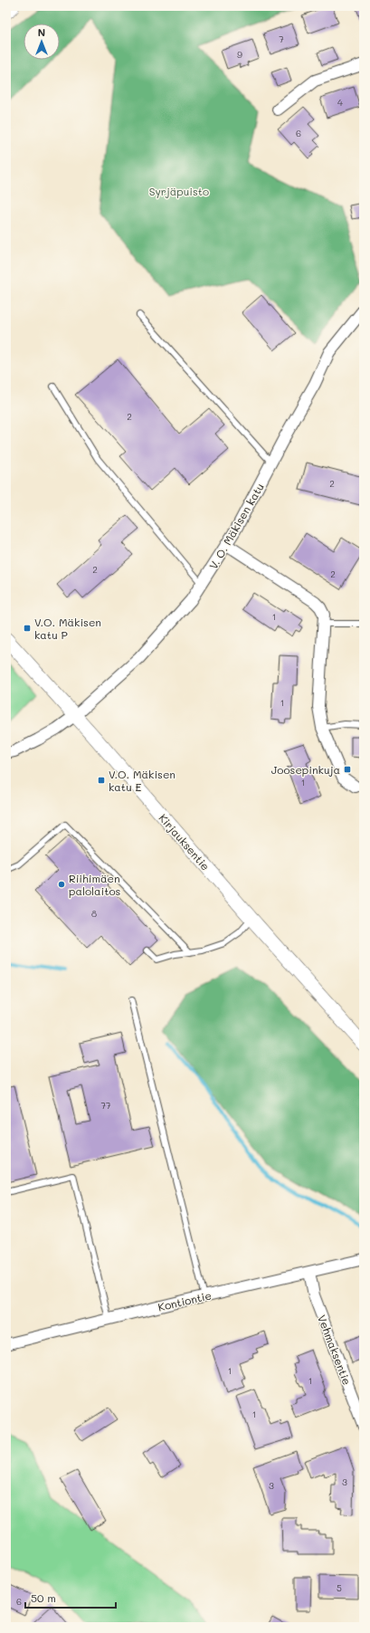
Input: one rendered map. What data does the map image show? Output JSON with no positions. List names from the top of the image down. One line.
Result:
{"streets":{"street":["V. O. Mäkisen katu","Kirjauksentie","Kontiontie","Vehmaksentie"]},"crossings":[["V. O. Mäkisen katu","Kirjauksentie"],["Kontiontie","Vehmaksentie"]],"parks":["Syrjäpuisto"],"places":{"transit":["V.O. Mäkisen katu P","Joosepinkuja","V.O. Mäkisen katu E"],"other":["Riihimäen palolaitos"]},"house_numbers":["7","9","4","6","2","2","2","2","1","1","1","8","77","1","1","1","3","3","5","6"],"scale_bar":"50 m","north":"top"}
